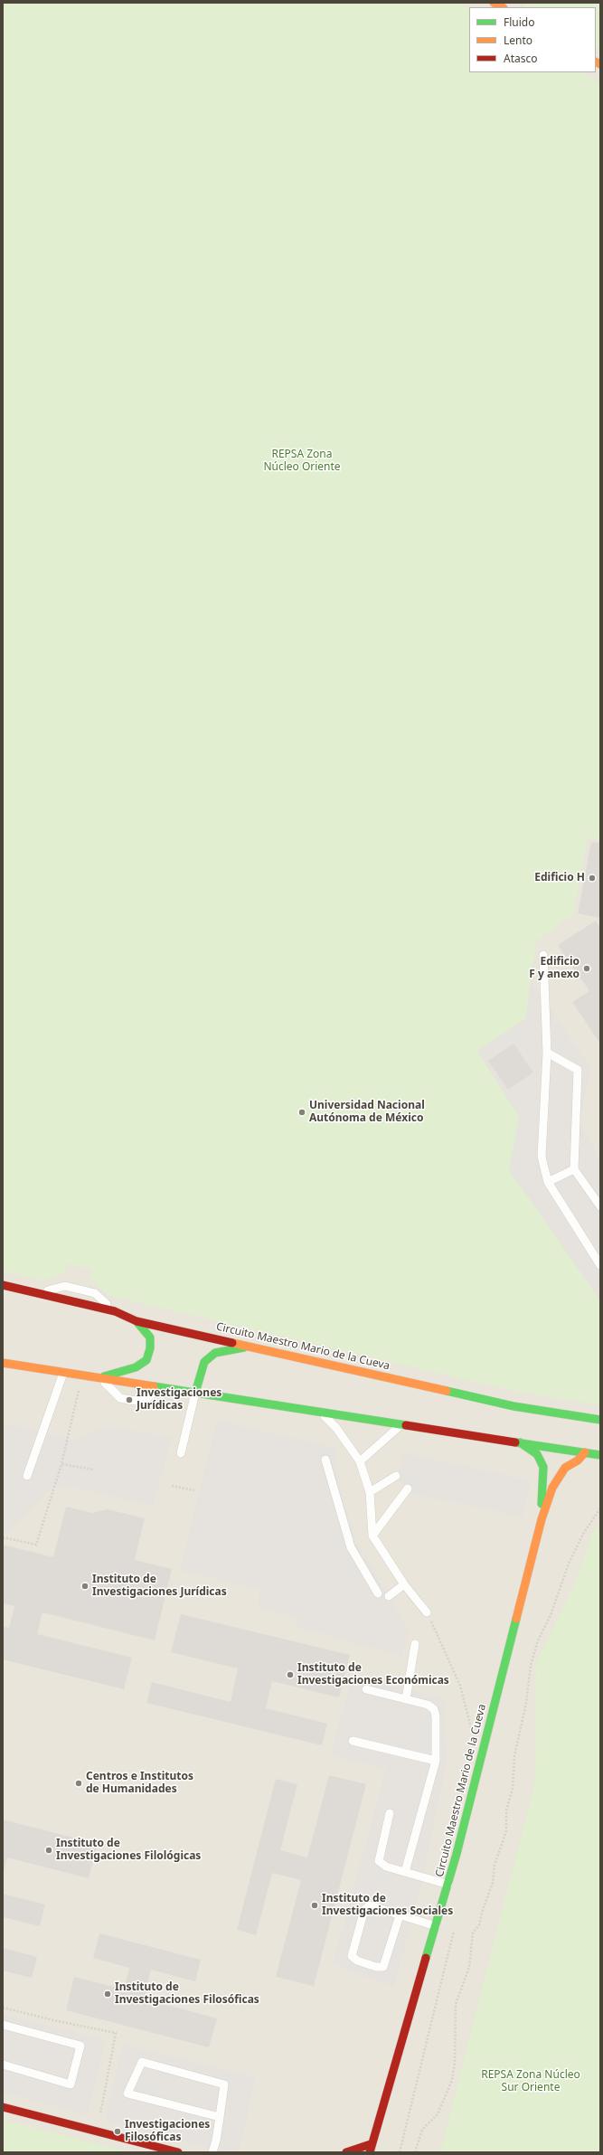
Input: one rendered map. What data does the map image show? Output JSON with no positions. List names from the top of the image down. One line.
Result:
{"streets":{"street":["Circuito Maestro Mario de la Cueva"]},"parks":["REPSA Zona Núcleo Oriente","REPSA Zona Núcleo Sur Oriente"],"places":["Edificio H","Edificio F y anexo","Universidad Nacional Autónoma de México","Investigaciones Jurídicas","Instituto de Investigaciones Jurídicas","Instituto de Investigaciones Económicas","Centros e Institutos de Humanidades","Instituto de Investigaciones Filológicas","Instituto de Investigaciones Sociales","Instituto de Investigaciones Filosóficas","Investigaciones Filosóficas"],"legend":["Fluido","Lento","Atasco"]}
